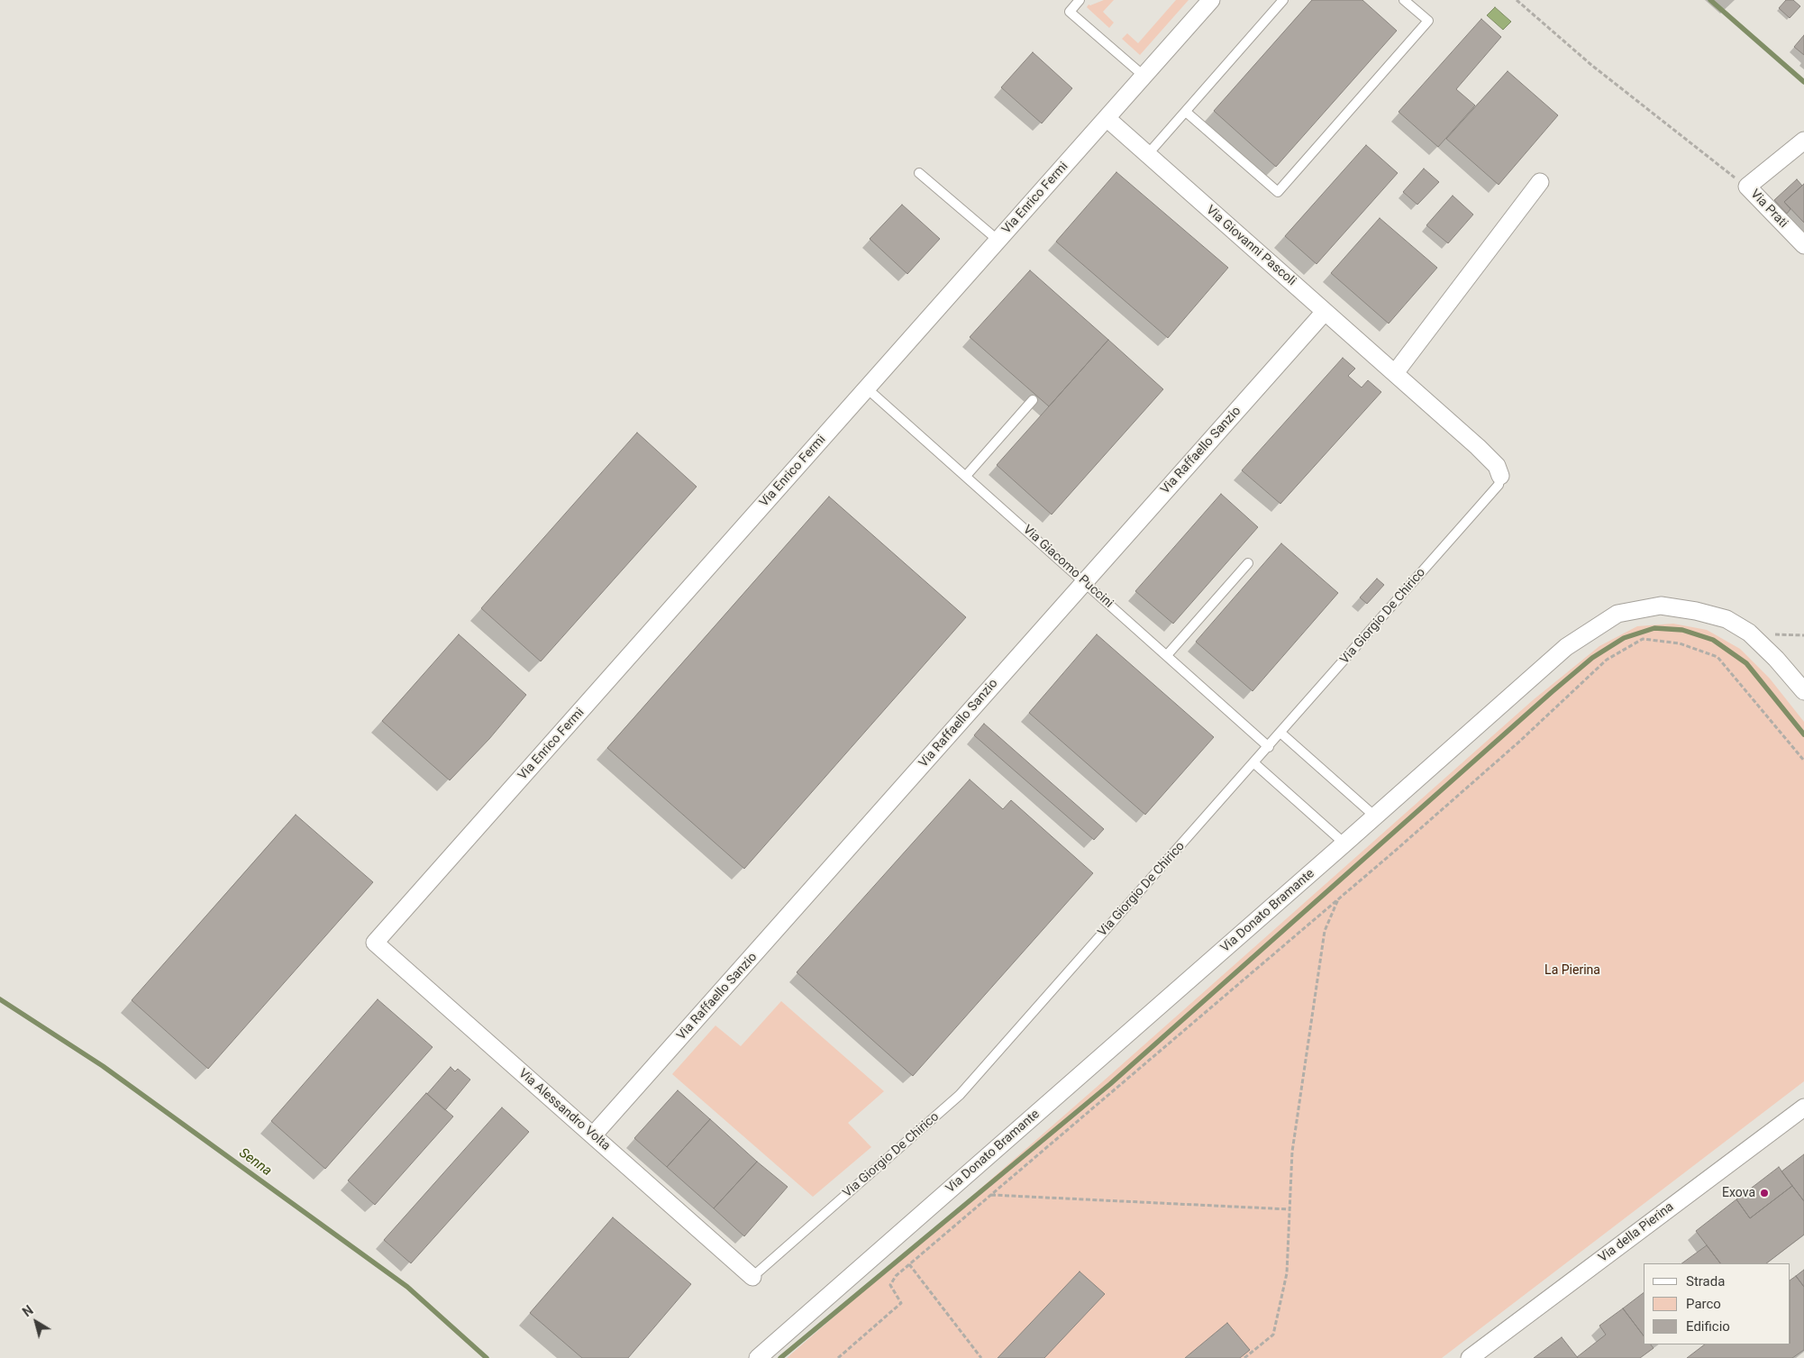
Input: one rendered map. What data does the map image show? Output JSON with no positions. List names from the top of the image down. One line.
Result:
{"streets":{"street":["Via Enrico Fermi","Via Prati","Via Giovanni Pascoli","Via Raffaello Sanzio","Via Donato Bramante","Via Alessandro Volta","Via della Pierina"],"lane":["Via Giacomo Puccini","Via Giorgio De Chirico"]},"crossings":[["Via Enrico Fermi","Via Giovanni Pascoli"],["Via Enrico Fermi","Via Giacomo Puccini"],["Via Enrico Fermi","Via Alessandro Volta"],["Via Giovanni Pascoli","Via Raffaello Sanzio"],["Via Giovanni Pascoli","Via Giorgio De Chirico"],["Via Raffaello Sanzio","Via Giacomo Puccini"],["Via Raffaello Sanzio","Via Alessandro Volta"],["Via Giacomo Puccini","Via Giorgio De Chirico"],["Via Giorgio De Chirico","Via Alessandro Volta"]],"water":["Senna"],"parks":["La Pierina"],"places":["Exova"],"legend":["Strada","Parco","Edificio"],"north":"top left"}
